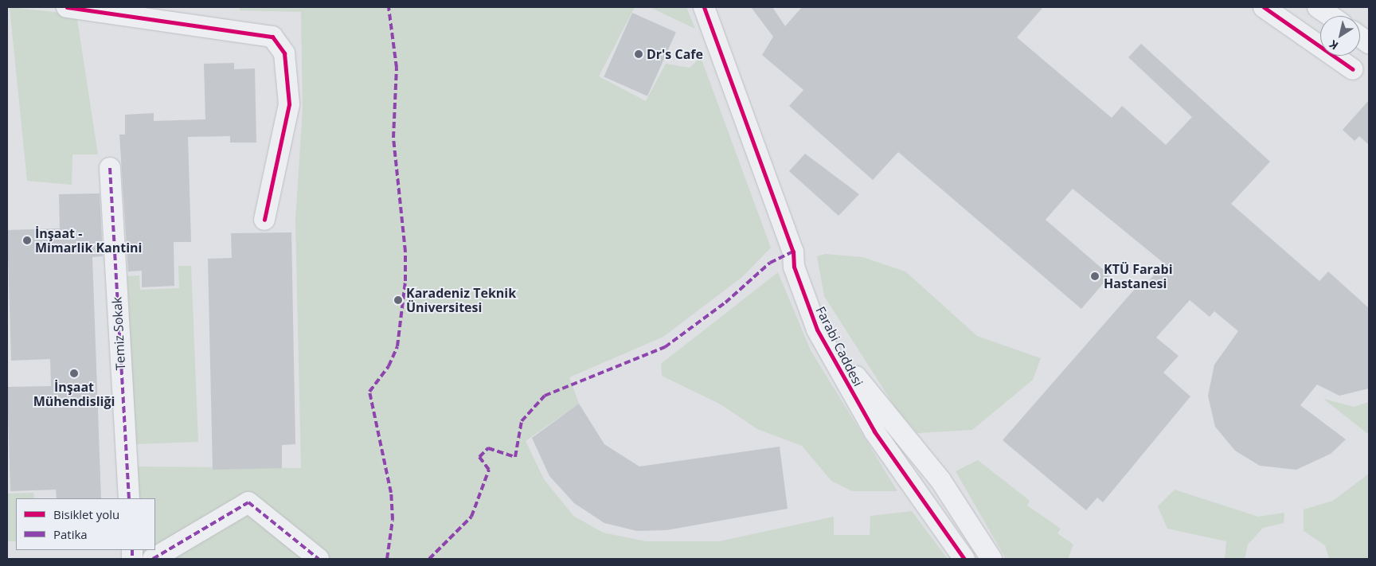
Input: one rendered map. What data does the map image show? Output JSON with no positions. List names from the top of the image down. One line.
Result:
{"streets":{"street":["Temiz Sokak","Farabi Caddesi"]},"places":["Dr's Cafe","İnşaat - Mimarlik Kantini","KTÜ Farabi Hastanesi","Karadeniz Teknik Üniversitesi","İnşaat Mühendisliği"],"legend":["Bisiklet yolu","Patika"],"north":"bottom left"}
